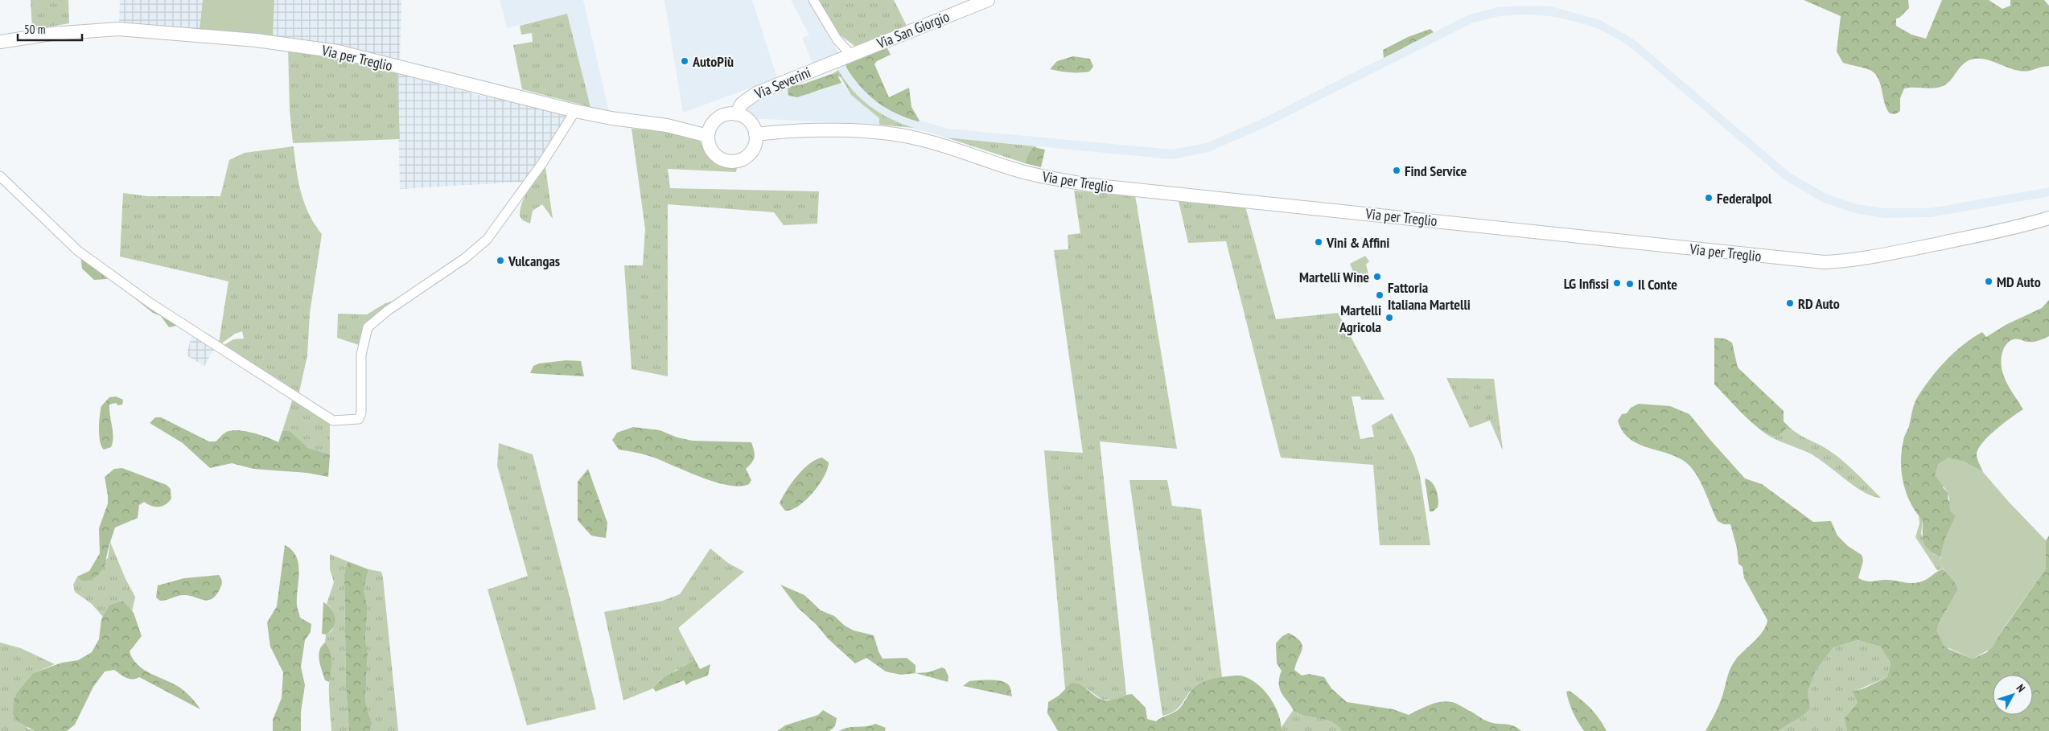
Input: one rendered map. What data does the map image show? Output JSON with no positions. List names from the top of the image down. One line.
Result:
{"streets":{"main road":["Via San Giorgio","Via per Treglio","Via Severini"]},"crossings":[["Via San Giorgio","Via Severini"],["Via per Treglio","Via Severini"]],"places":["AutoPiù","Find Service","Federalpol","Vini & Affini","Vulcangas","Martelli Wine","MD Auto","LG Infissi","Il Conte","Fattoria Italiana Martelli","RD Auto","Martelli Agricola"],"scale_bar":"50 m","north":"top right"}
